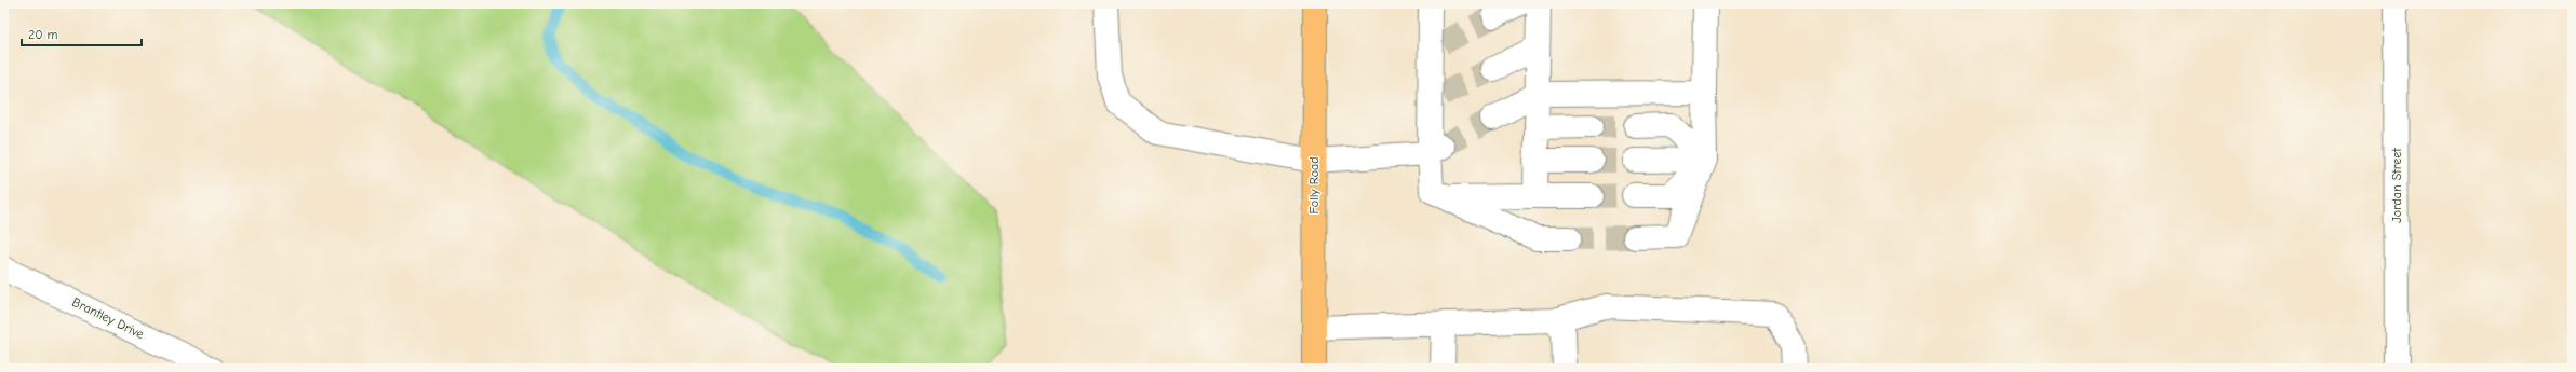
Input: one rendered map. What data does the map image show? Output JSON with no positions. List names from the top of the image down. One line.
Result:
{"streets":{"main road":["Folly Road"],"street":["Jordan Street","Brantley Drive"]},"scale_bar":"20 m"}
